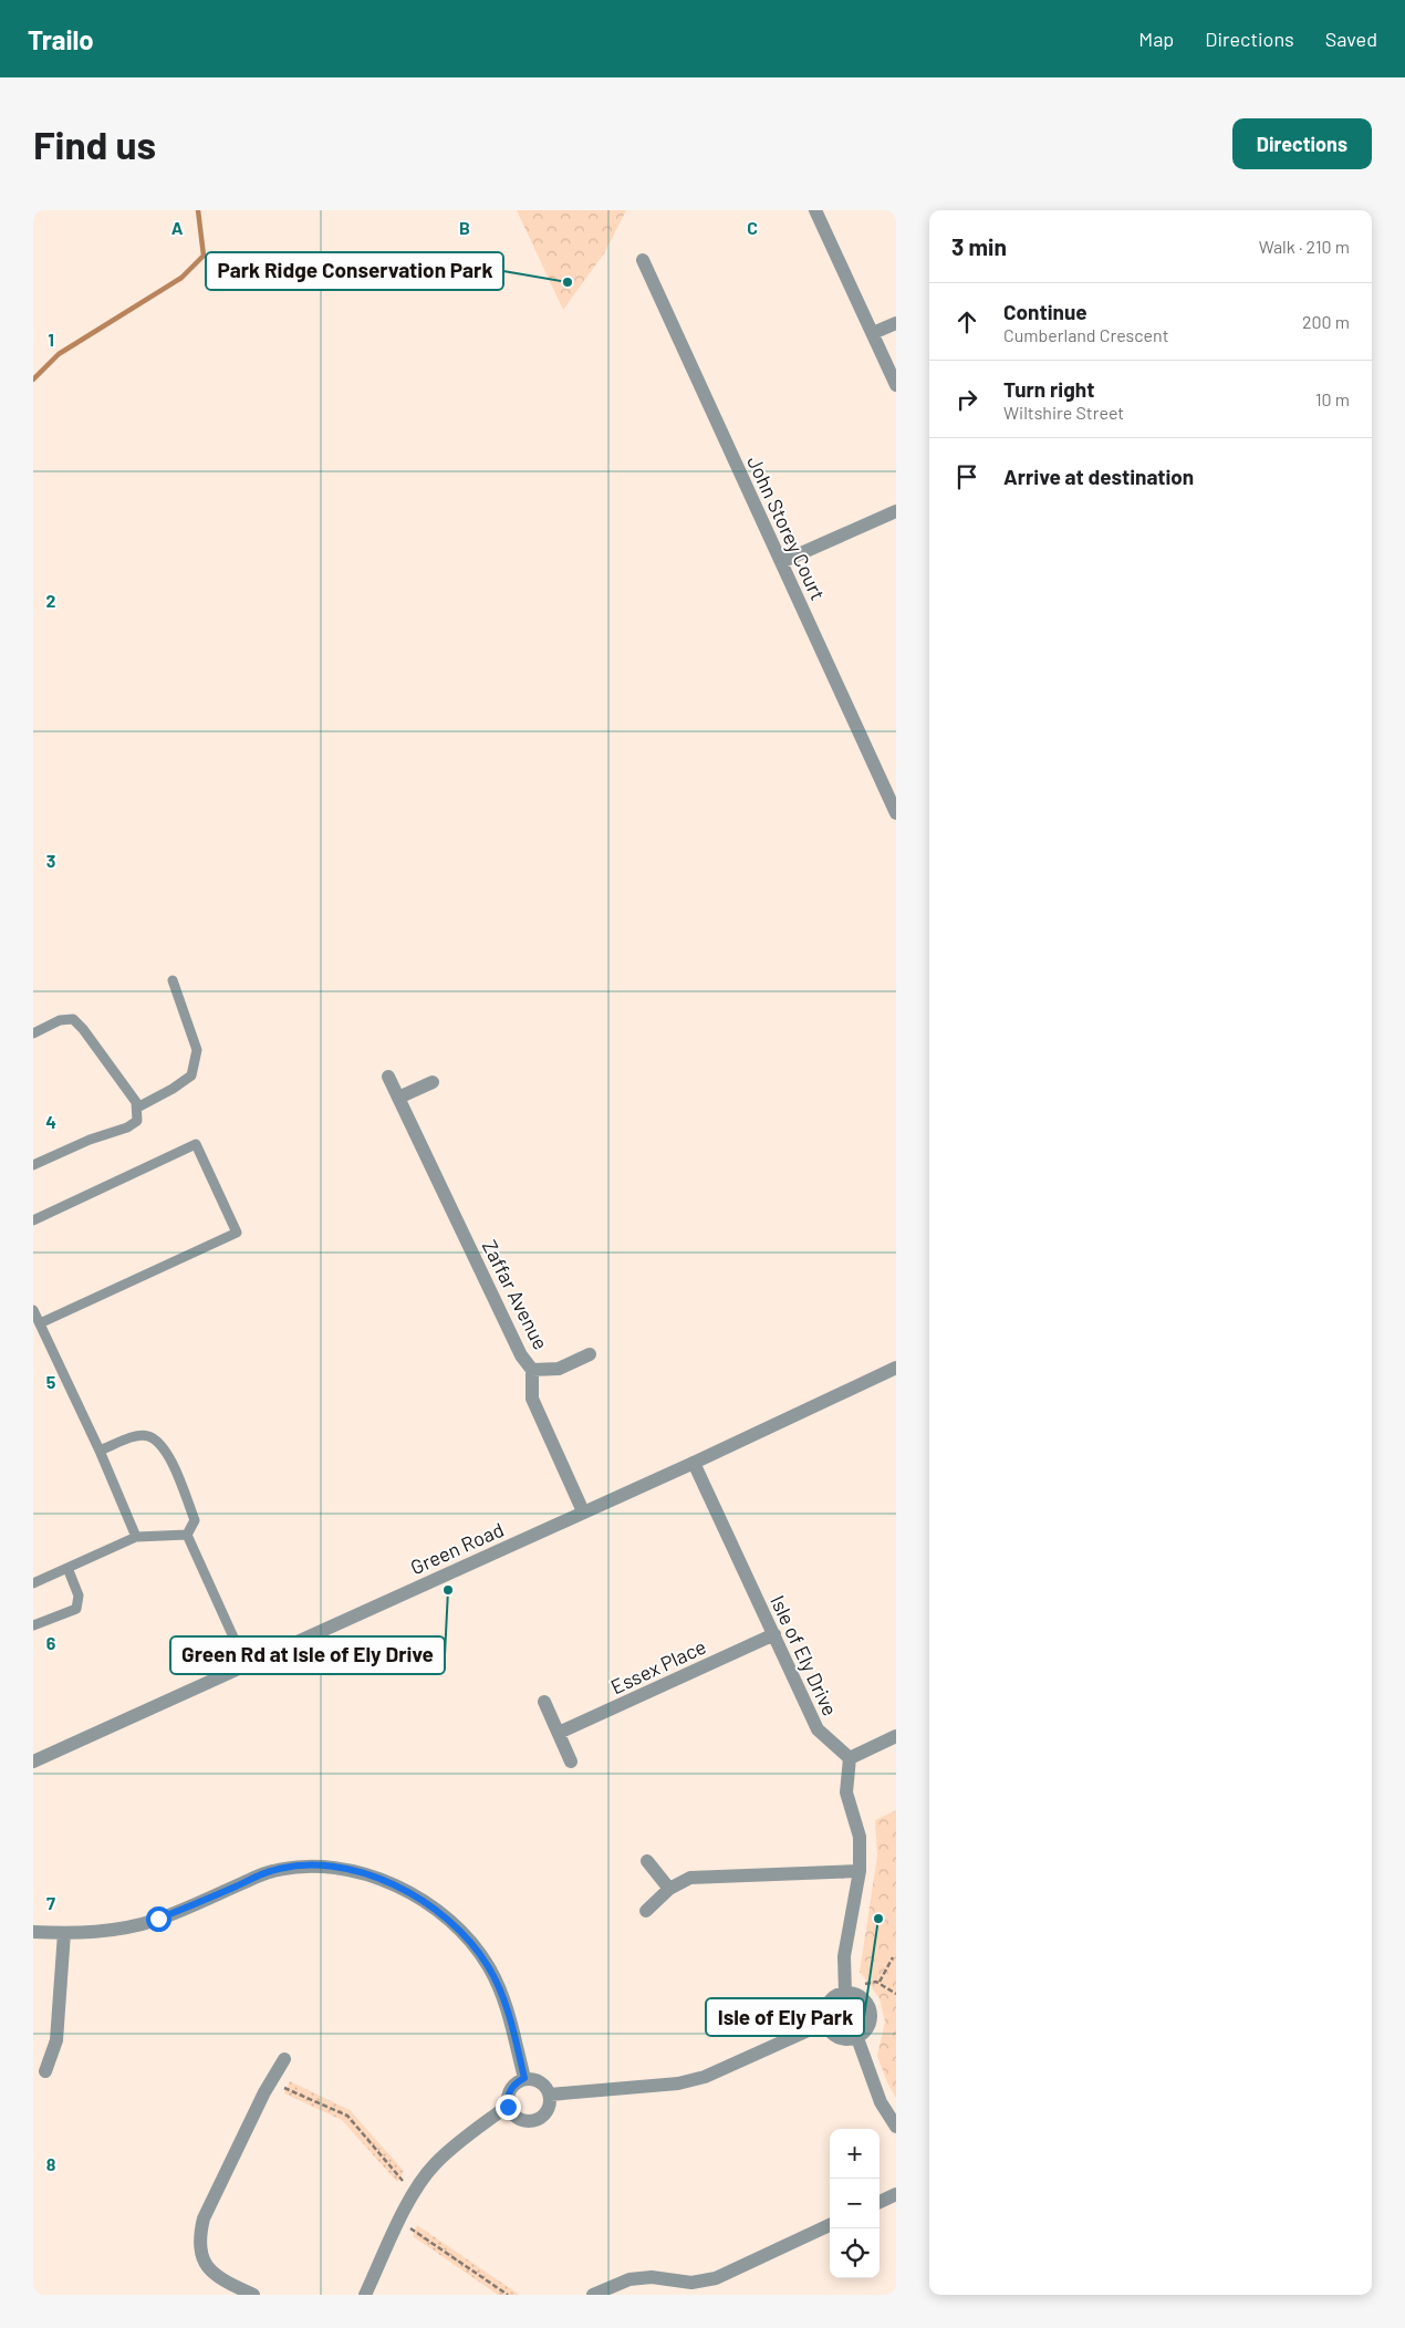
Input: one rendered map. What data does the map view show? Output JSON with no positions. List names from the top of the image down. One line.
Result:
{"streets":{"street":["John Storey Court","Zaffar Avenue","Green Road","Isle of Ely Drive","Essex Place"]},"crossings":[["Zaffar Avenue","Green Road"],["Green Road","Isle of Ely Drive"],["Isle of Ely Drive","Essex Place"]],"places":["Park Ridge Conservation Park","Green Rd at Isle of Ely Drive","Isle of Ely Park"],"page":{"header":"Trailo","nav":["Map","Directions","Saved"],"buttons":"Directions","title":"Find us","heading":["3 min","Walk · 210 m"],"list":[["Continue","Cumberland Crescent","200 m"],["Turn right","Wiltshire Street","10 m"],"Arrive at destination"],"map_buttons":["+","−"]},"grid":{"columns":["A","B","C"],"rows":["1","2","3","4","5","6","7","8"]}}
